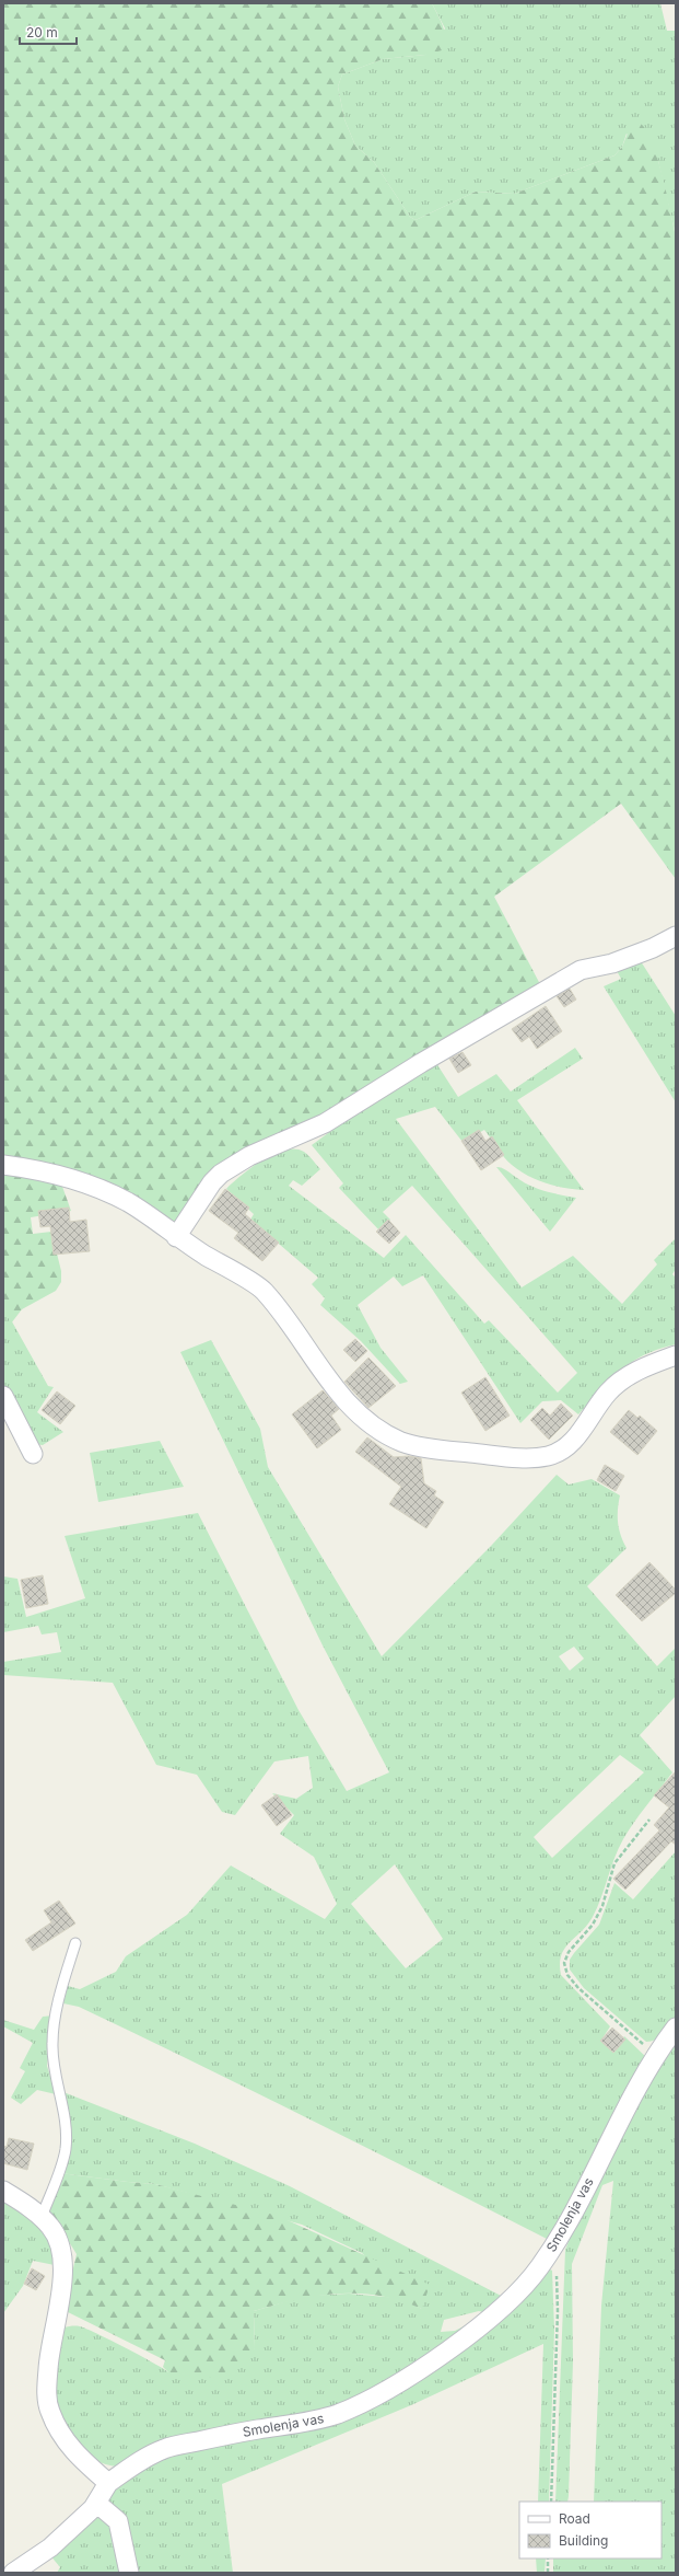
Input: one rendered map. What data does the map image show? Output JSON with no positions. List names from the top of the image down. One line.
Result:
{"streets":{"street":["Smolenja vas"]},"legend":["Road","Building"],"scale_bar":"20 m"}
